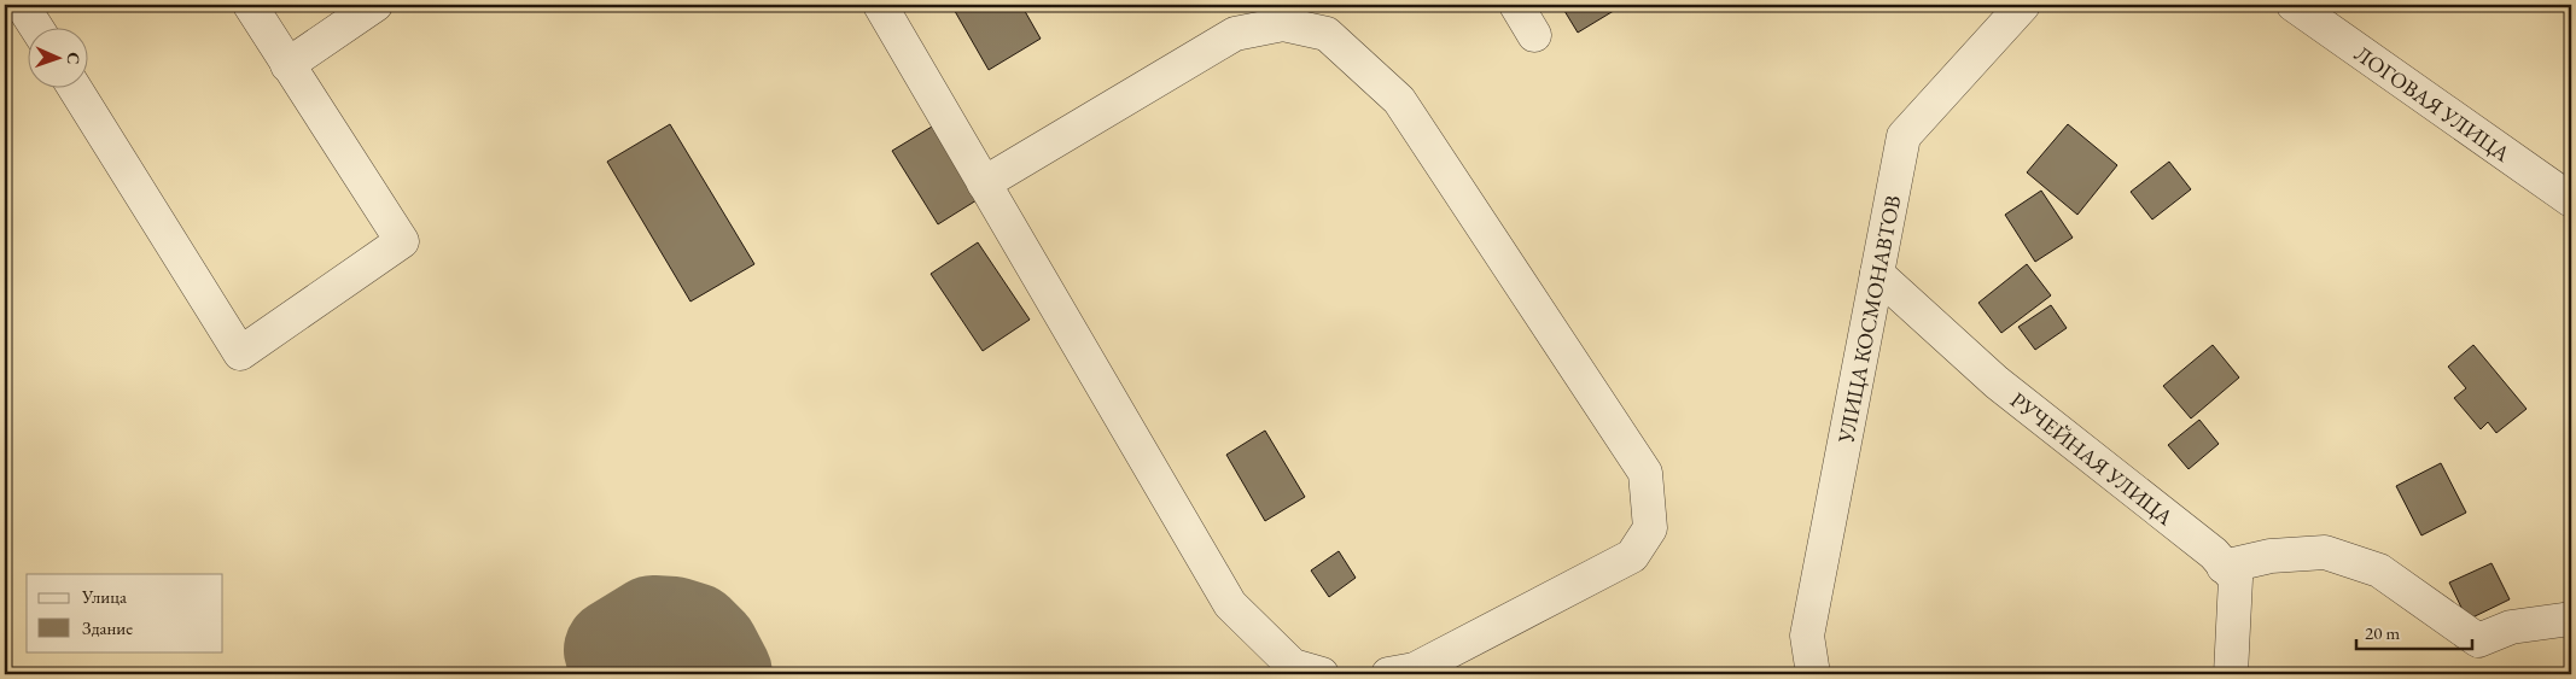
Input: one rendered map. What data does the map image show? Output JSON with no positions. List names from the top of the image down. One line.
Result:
{"streets":{"street":["ЛОГОВАЯ УЛИЦА","УЛИЦА КОСМОНАВТОВ","РУЧЕЙНАЯ УЛИЦА"]},"crossings":[["УЛИЦА КОСМОНАВТОВ","РУЧЕЙНАЯ УЛИЦА"]],"legend":["Улица","Здание"],"scale_bar":"20 m","north":"right"}
